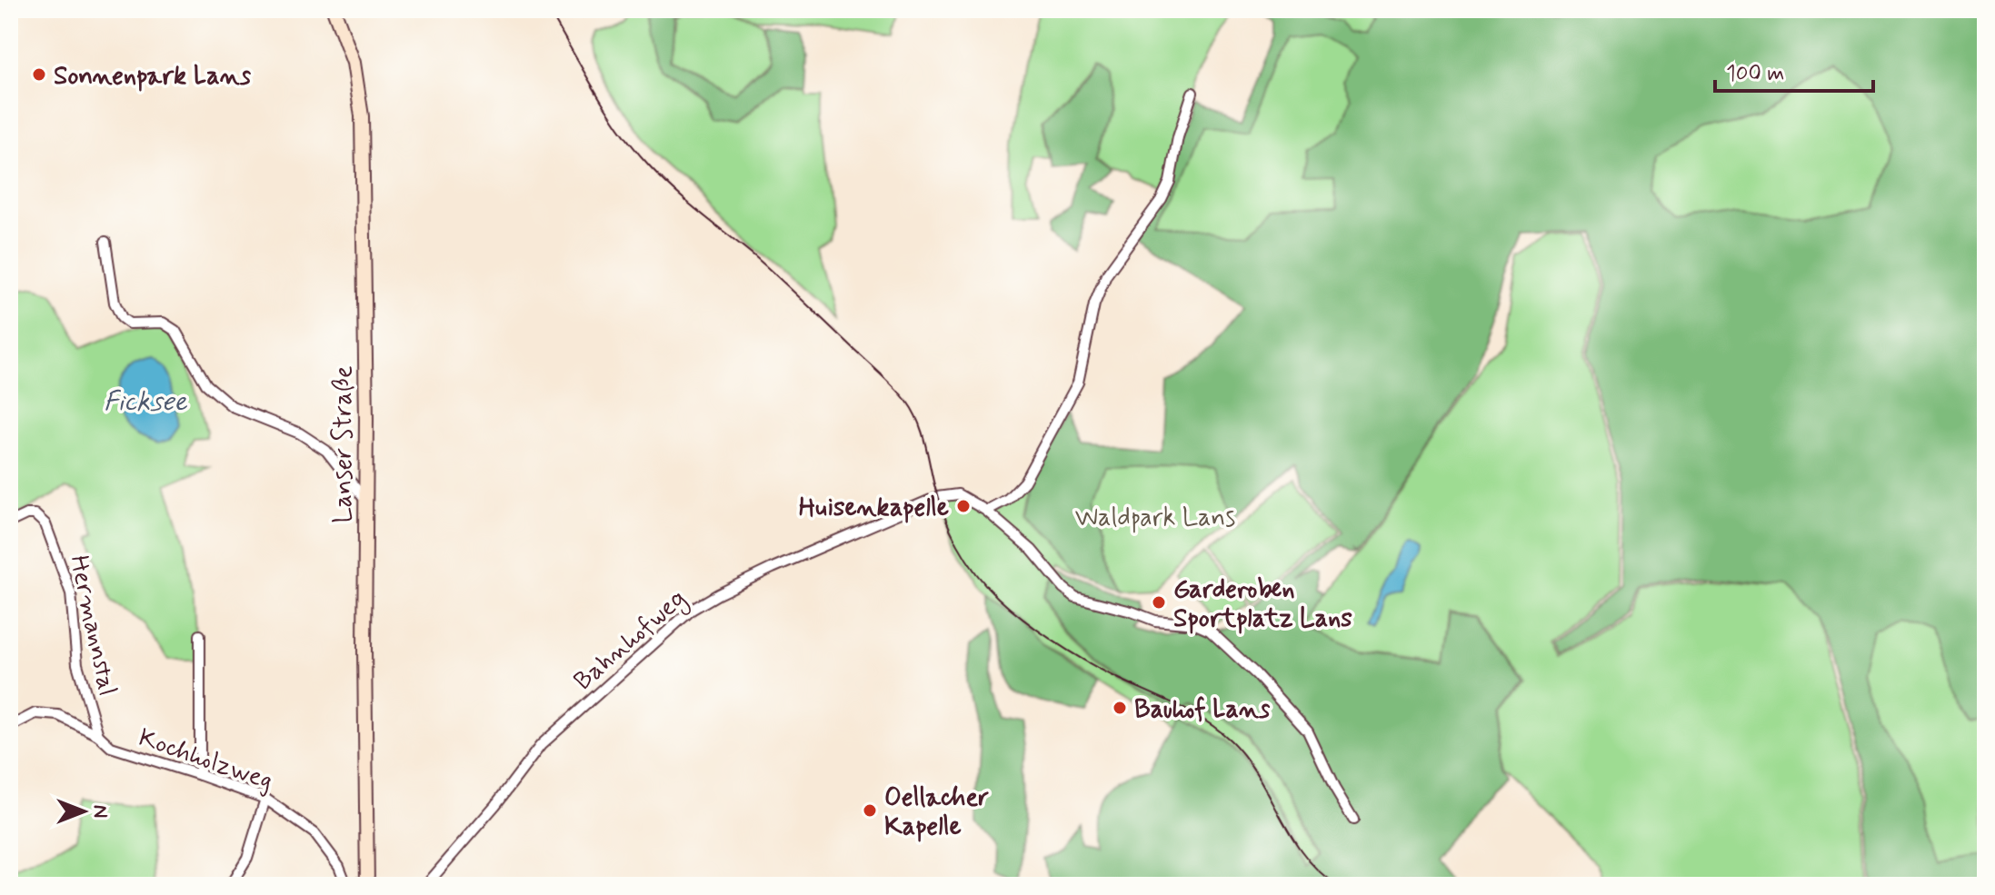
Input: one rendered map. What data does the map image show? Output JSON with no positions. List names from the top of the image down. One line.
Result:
{"streets":{"main road":["Lanser Straße"],"street":["Hermannstal","Bahnhofweg","Kochholzweg"]},"crossings":[["Lanser Straße","Kochholzweg"],["Hermannstal","Kochholzweg"]],"water":["Ficksee"],"parks":["Waldpark Lans"],"places":["Sonnenpark Lans","Huisenkapelle","Garderoben Sportplatz Lans","Bauhof Lans","Oellacher Kapelle"],"scale_bar":"100 m","north":"right"}
